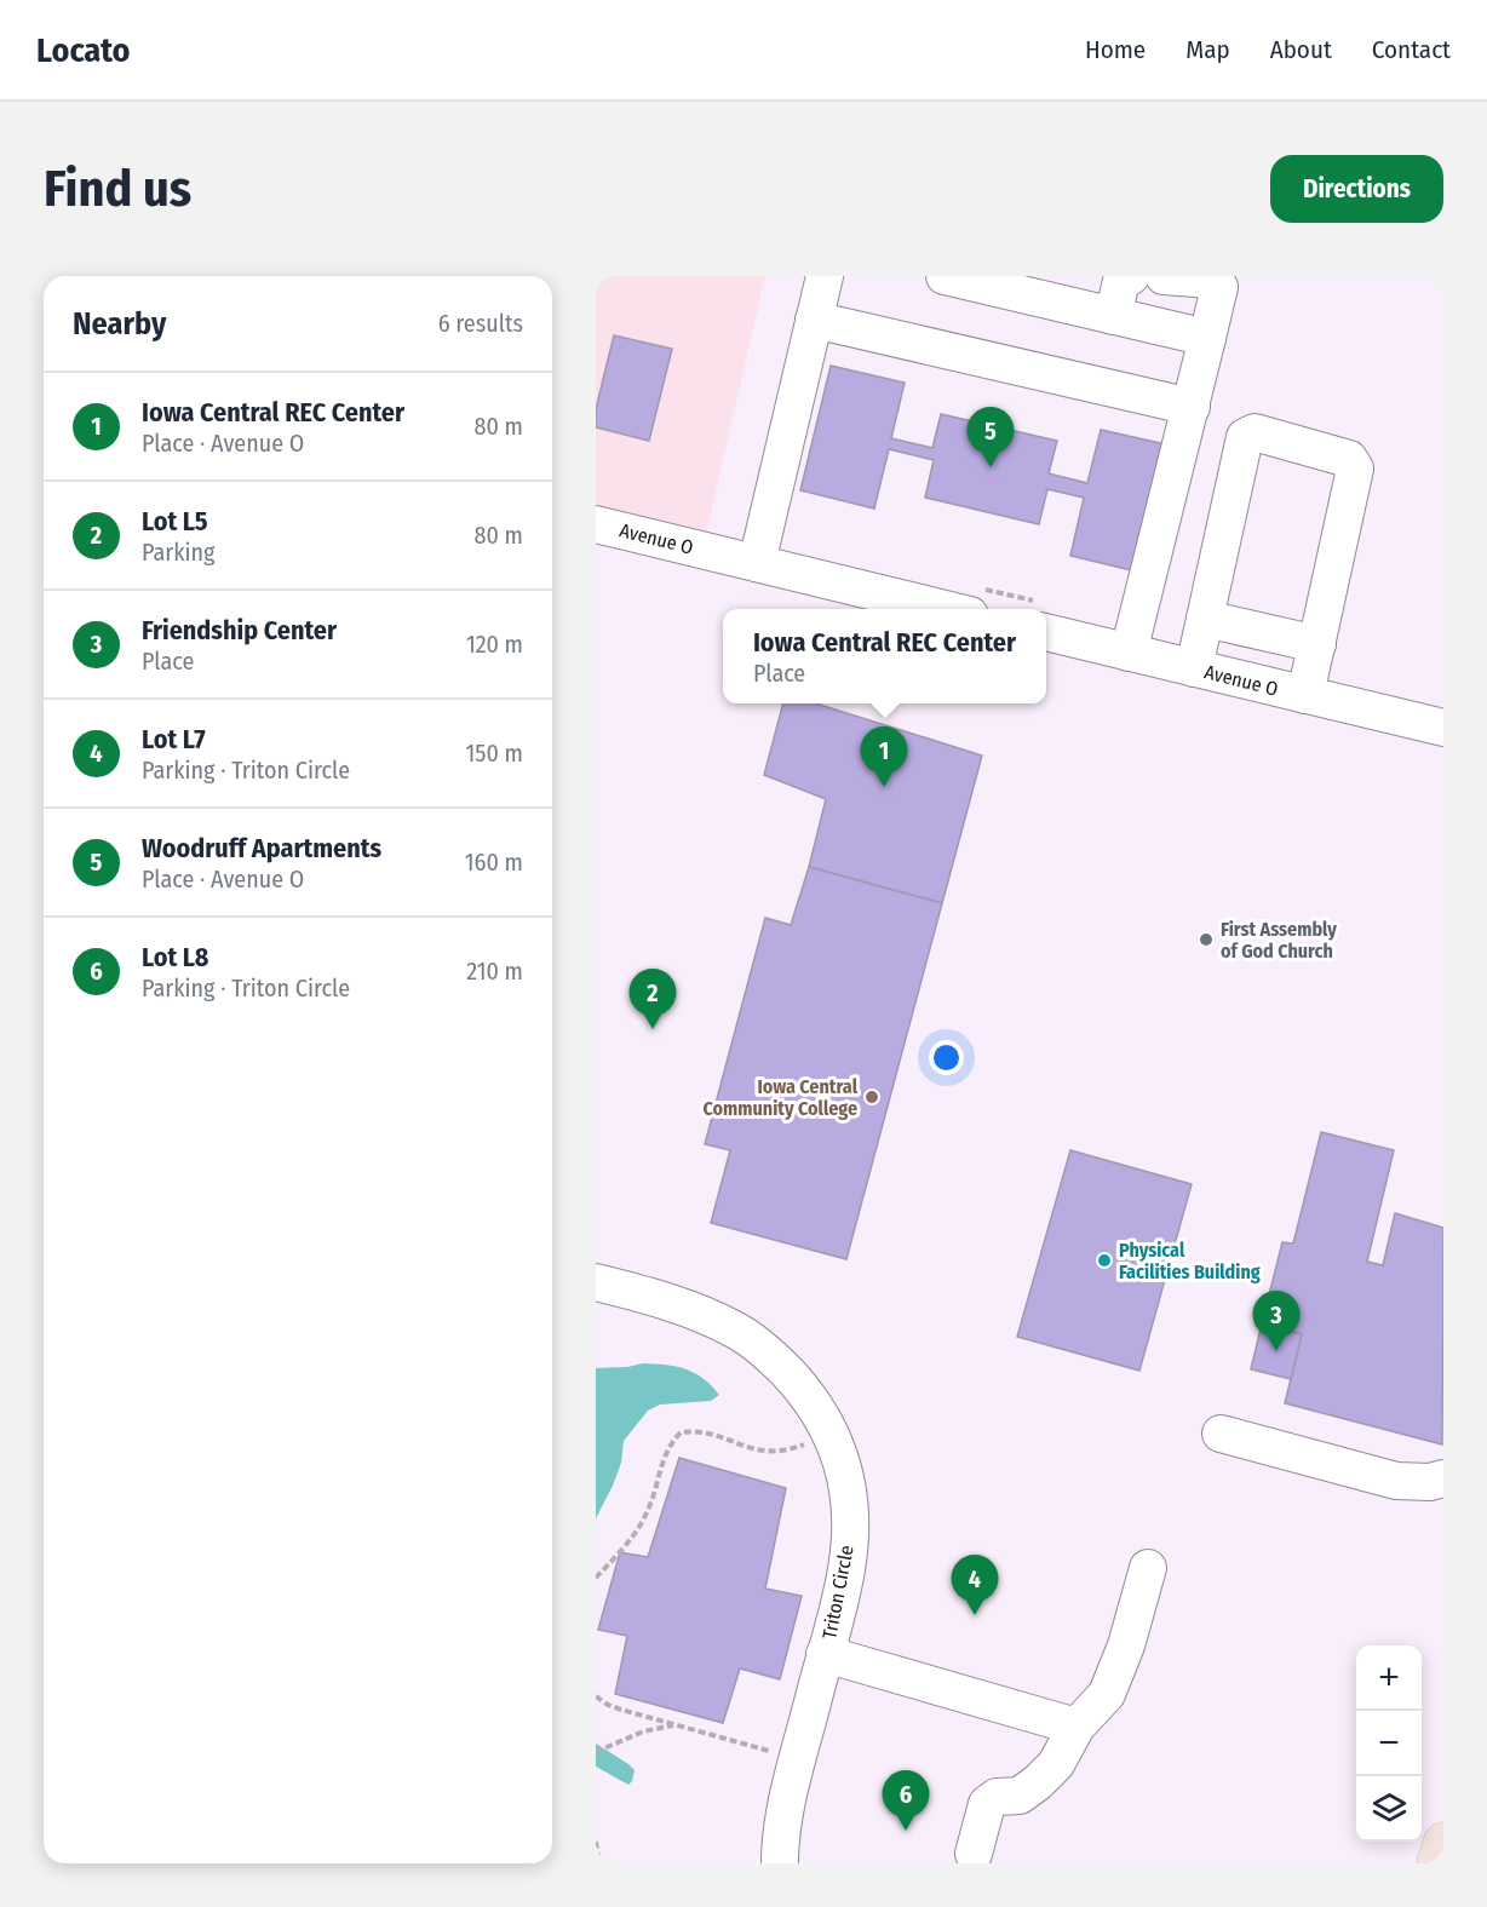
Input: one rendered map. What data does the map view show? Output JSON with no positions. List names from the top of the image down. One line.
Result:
{"streets":{"street":["Avenue O","Triton Circle"]},"places":["First Assembly of God Church","Iowa Central Community College","Physical Facilities Building"],"page":{"header":"Locato","nav":["Home","Map","About","Contact"],"buttons":"Directions","title":"Find us","heading":["Nearby","6 results"],"list":[{"mark":"1","name":"Iowa Central REC Center","note":"Place · Avenue O","value":"80 m"},{"mark":"2","name":"Lot L5","note":"Parking","value":"80 m"},{"mark":"3","name":"Friendship Center","note":"Place","value":"120 m"},{"mark":"4","name":"Lot L7","note":"Parking · Triton Circle","value":"150 m"},{"mark":"5","name":"Woodruff Apartments","note":"Place · Avenue O","value":"160 m"},{"mark":"6","name":"Lot L8","note":"Parking · Triton Circle","value":"210 m"}],"pins":["5","1","2","3","4","6"],"popup":["Iowa Central REC Center","Place"],"map_buttons":["+","−"]}}
